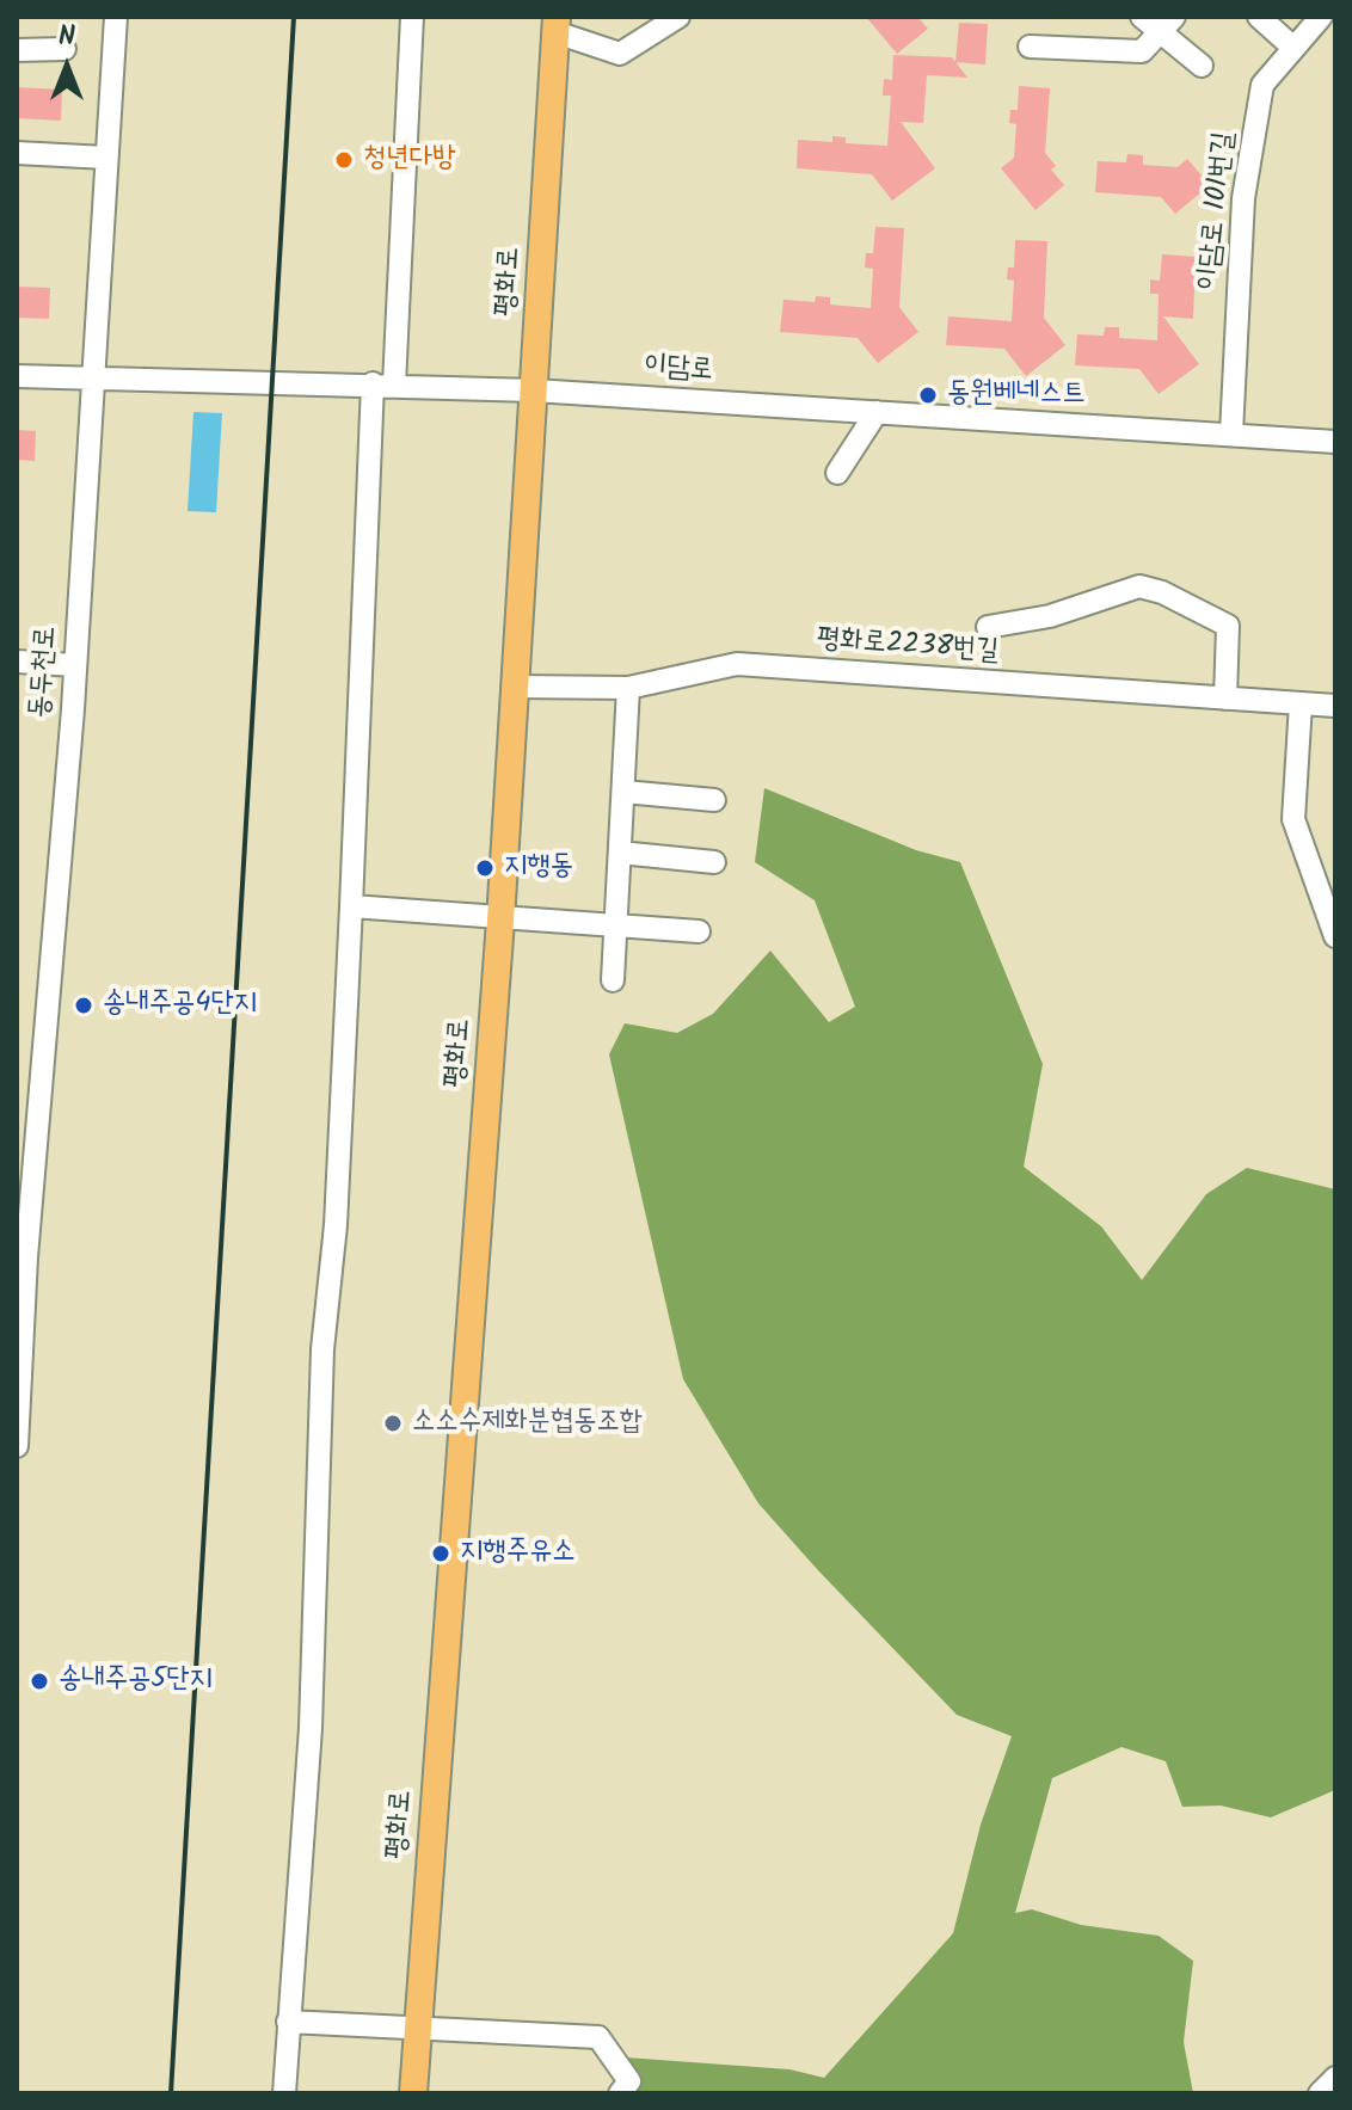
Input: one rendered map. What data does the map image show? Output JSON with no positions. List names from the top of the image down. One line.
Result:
{"streets":{"main road":["평화로"],"street":["이담로 101번길","이담로","평화로2238번길","동두천로"]},"crossings":[["이담로 101번길","이담로"],["평화로","이담로"],["평화로","평화로2238번길"],["이담로","동두천로"]],"places":["청년다방","동원베네스트","지행동","송내주공4단지","소소수제화분협동조합","지행주유소","송내주공5단지"],"north":"top"}
